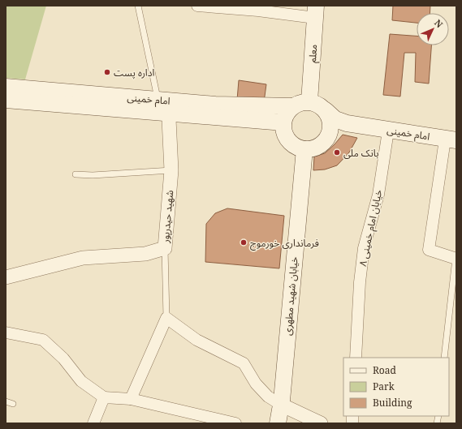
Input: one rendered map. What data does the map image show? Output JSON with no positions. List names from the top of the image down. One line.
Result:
{"streets":{"main road":["معلم","امام خمینی","خیابان شهید مطهری"],"street":["شهید حیدرپور","خیابان امام خمینی ۸"]},"crossings":[["معلم","امام خمینی"],["معلم","خیابان شهید مطهری"],["امام خمینی","شهید حیدرپور"],["امام خمینی","خیابان امام خمینی ۸"],["امام خمینی","خیابان شهید مطهری"]],"places":["اداره پست","بانک ملی","فرمانداری خورموج"],"legend":["Road","Park","Building"],"north":"top right"}
